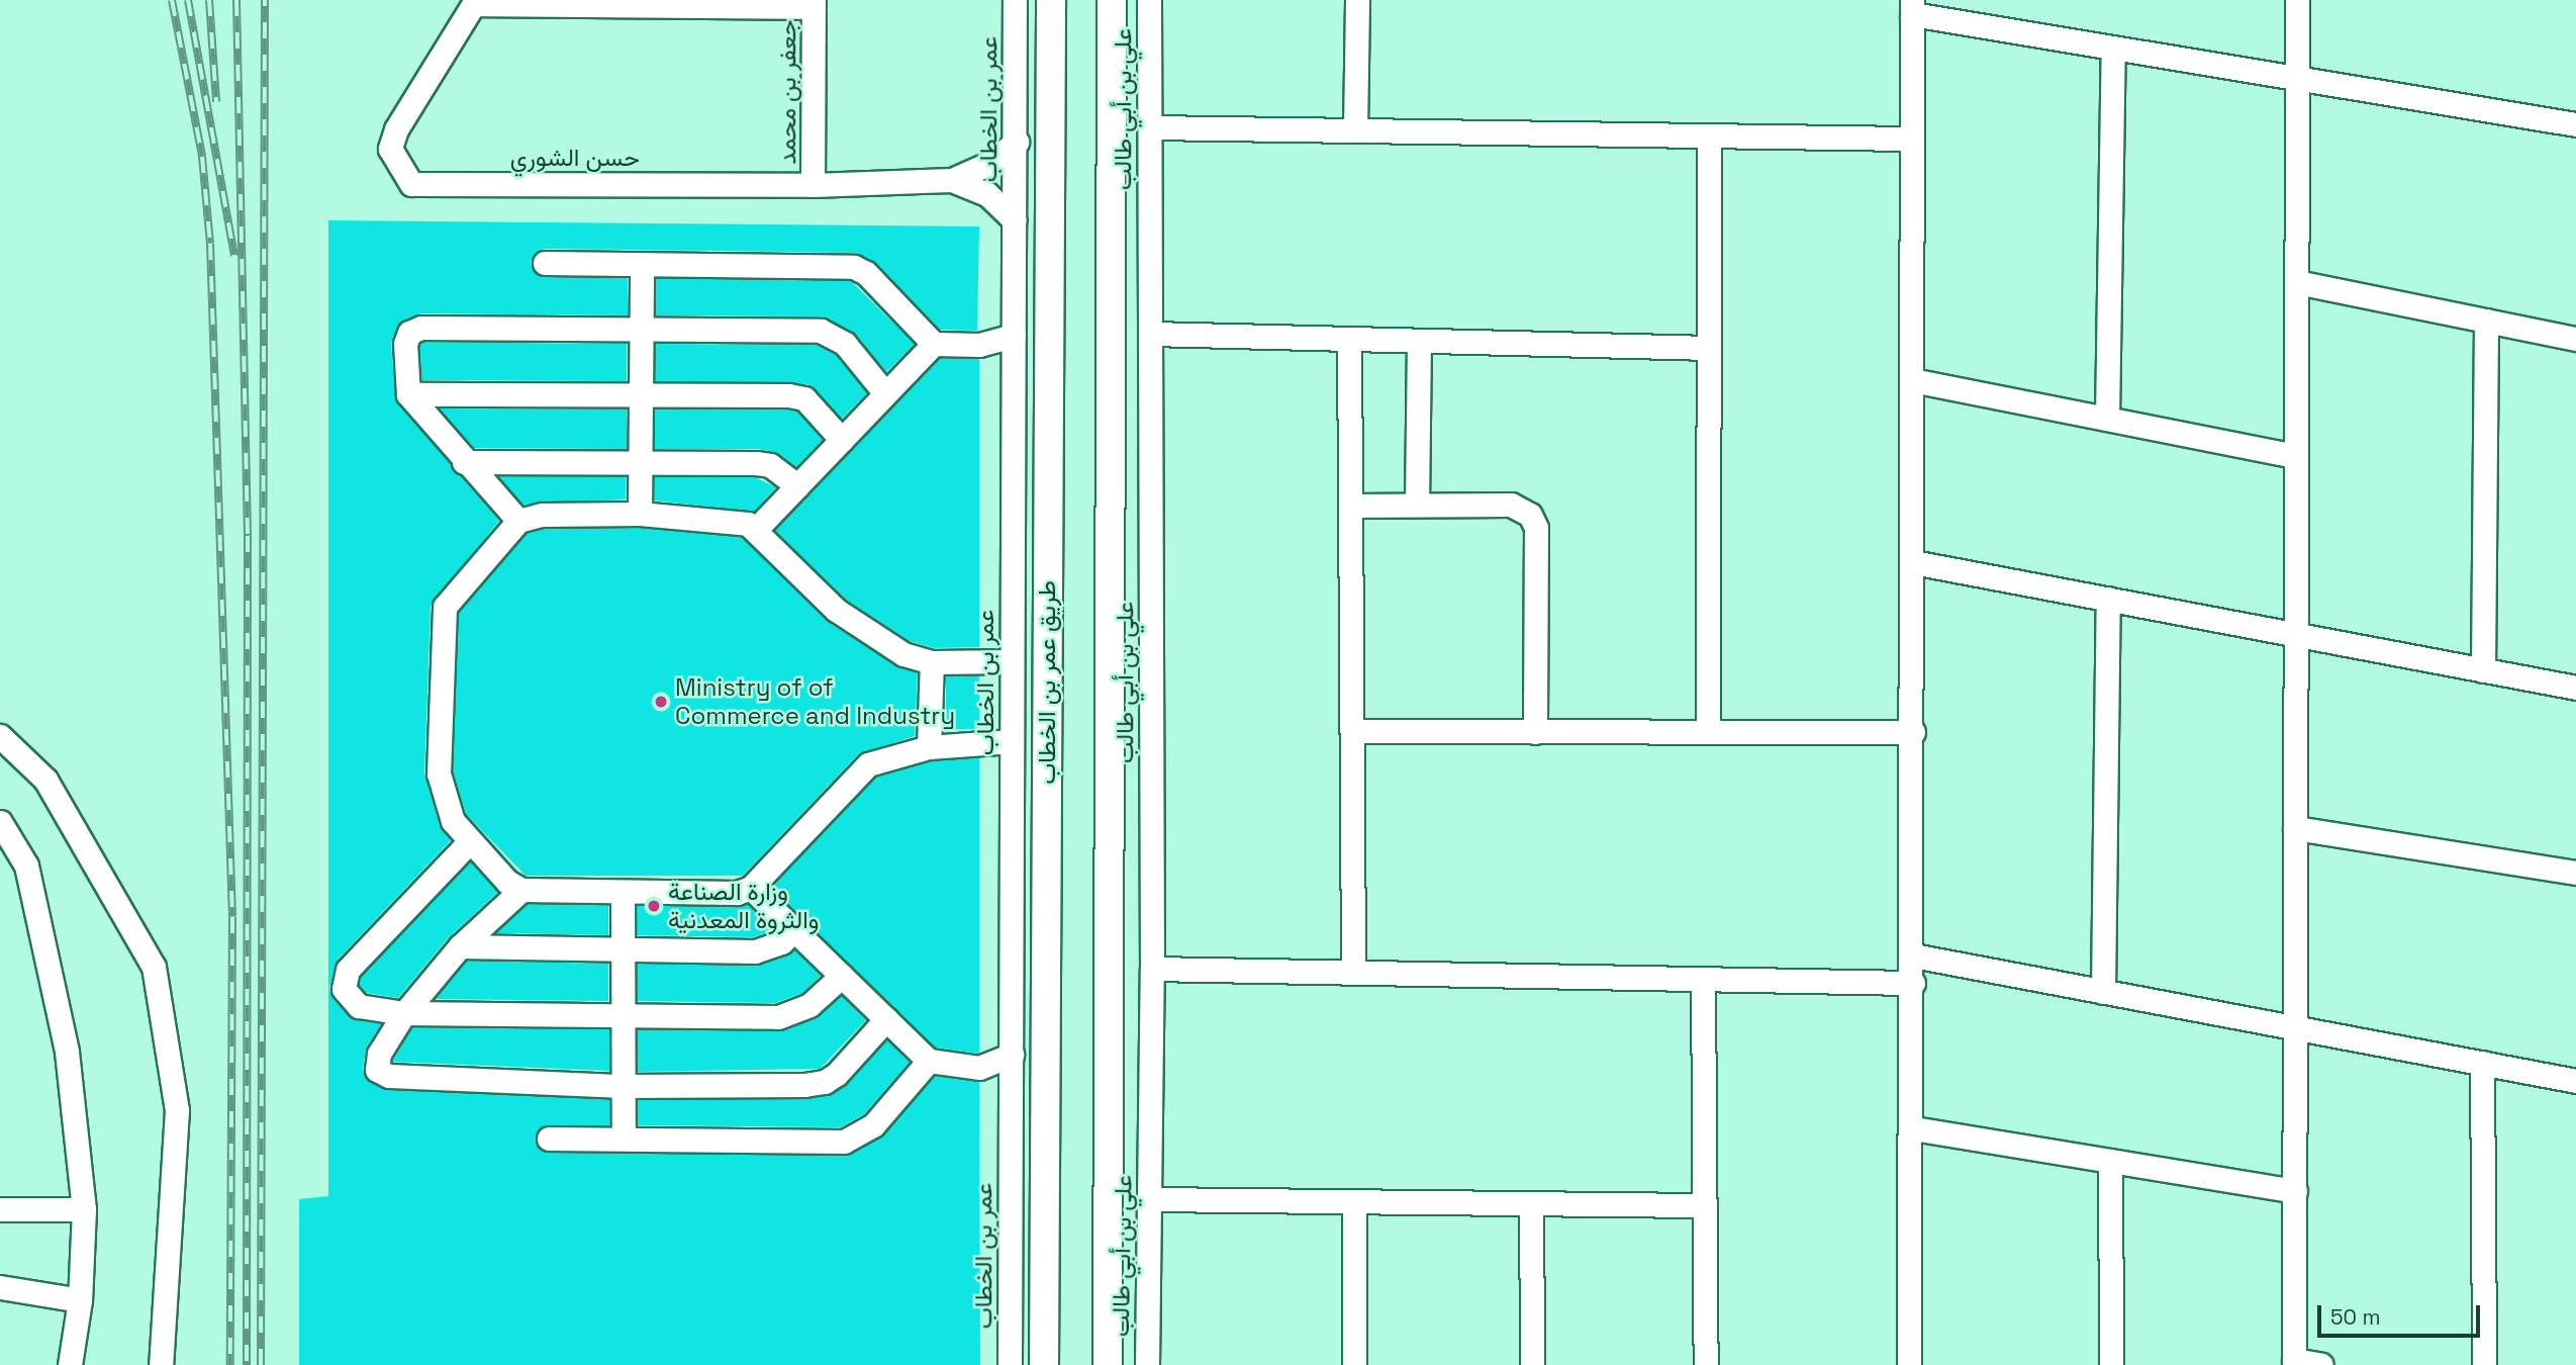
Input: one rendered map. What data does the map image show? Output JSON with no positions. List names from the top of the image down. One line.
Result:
{"streets":{"main road":["طريق عمر بن الخطاب"],"street":["جعفر بن محمد","عمر بن الخطاب","علي بن أبي طالب","حسن الشوري"]},"crossings":[["جعفر بن محمد","حسن الشوري"],["عمر بن الخطاب","حسن الشوري"]],"places":["Ministry of of Commerce and Industry","وزارة الصناعة والثروة المعدنية"],"scale_bar":"50 m"}
